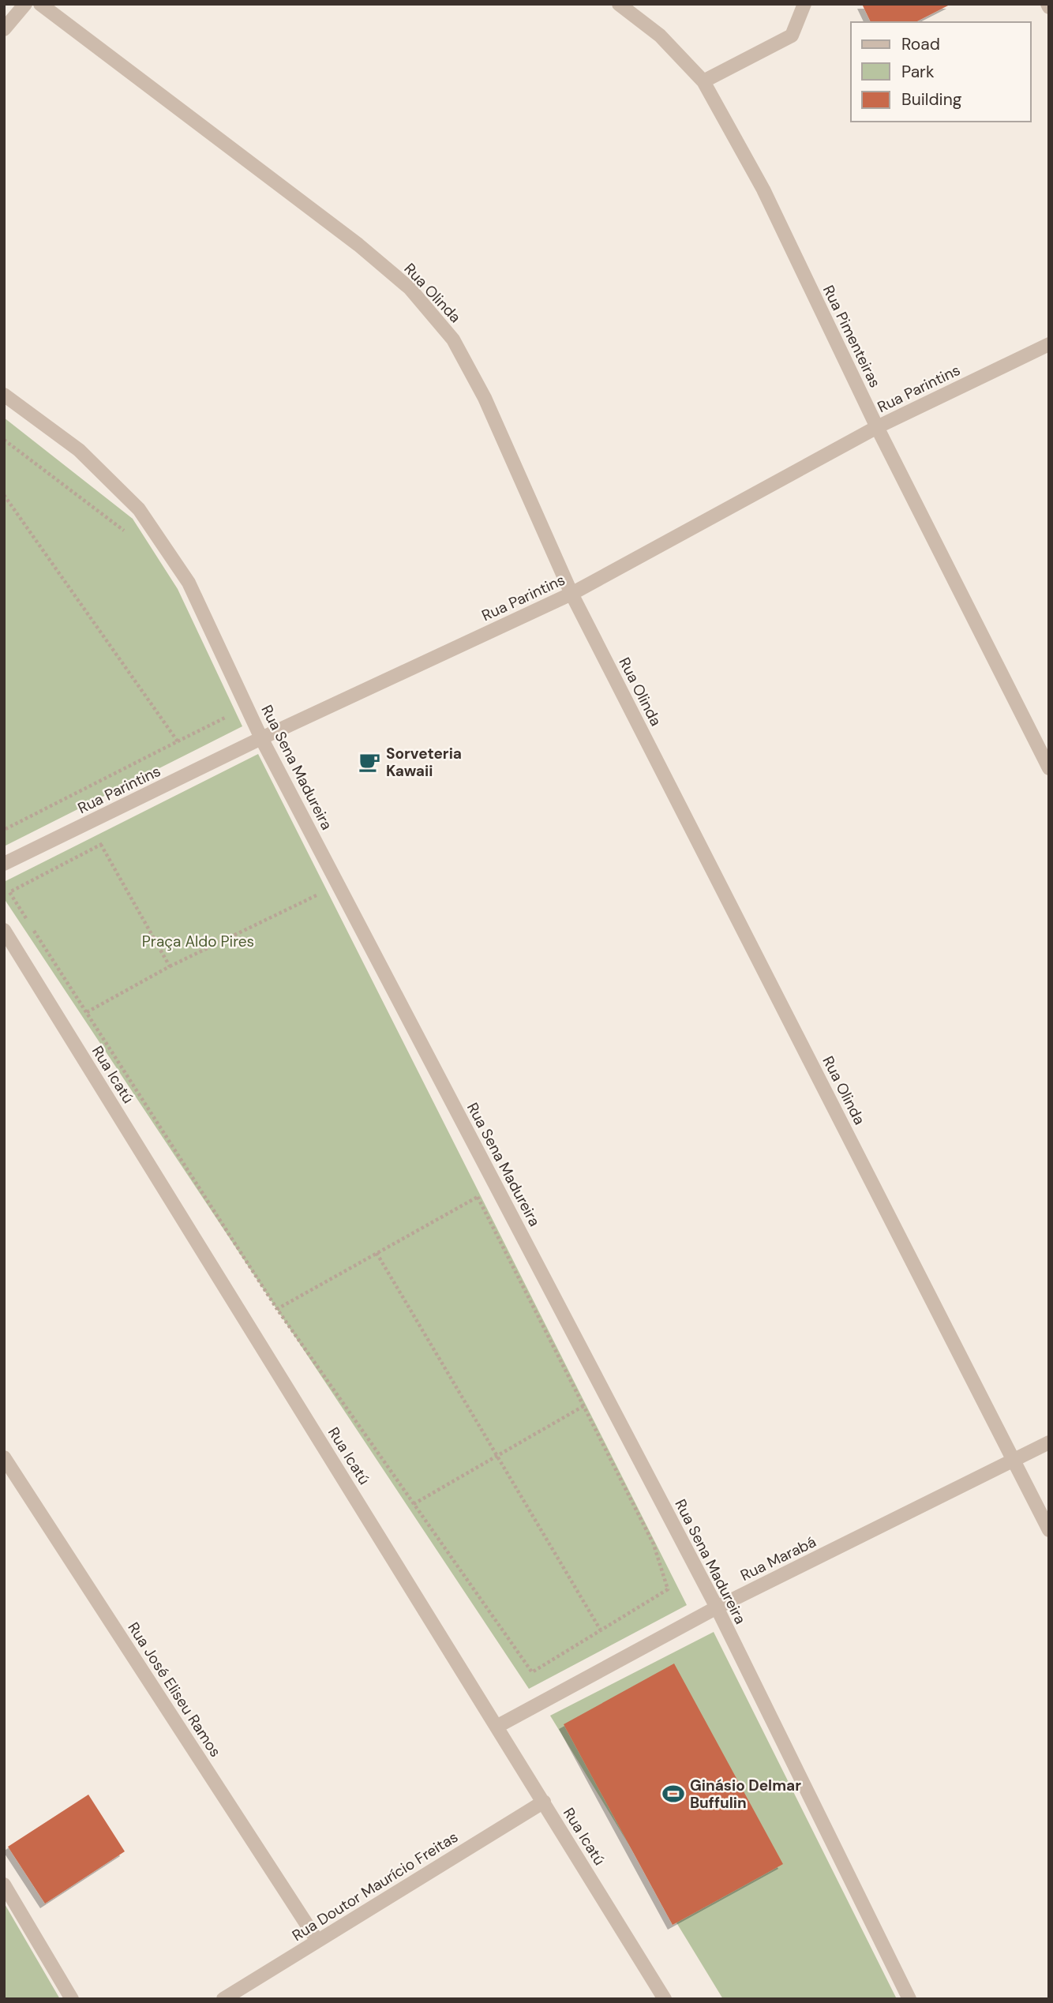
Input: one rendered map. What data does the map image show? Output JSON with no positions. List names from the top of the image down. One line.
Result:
{"streets":{"street":["Rua Olinda","Rua Pimenteiras","Rua Parintins","Rua Sena Madureira","Rua Icatú","Rua Marabá","Rua José Eliseu Ramos","Rua Doutor Maurício Freitas"]},"crossings":[["Rua Olinda","Rua Parintins"],["Rua Olinda","Rua Marabá"],["Rua Pimenteiras","Rua Parintins"],["Rua Parintins","Rua Sena Madureira"],["Rua Sena Madureira","Rua Marabá"],["Rua Icatú","Rua Marabá"],["Rua Icatú","Rua Doutor Maurício Freitas"],["Rua José Eliseu Ramos","Rua Doutor Maurício Freitas"]],"parks":["Praça Aldo Pires"],"places":{"cafe":["Sorveteria Kawaii"],"sports":["Ginásio Delmar Buffulin"]},"legend":["Road","Park","Building"]}
